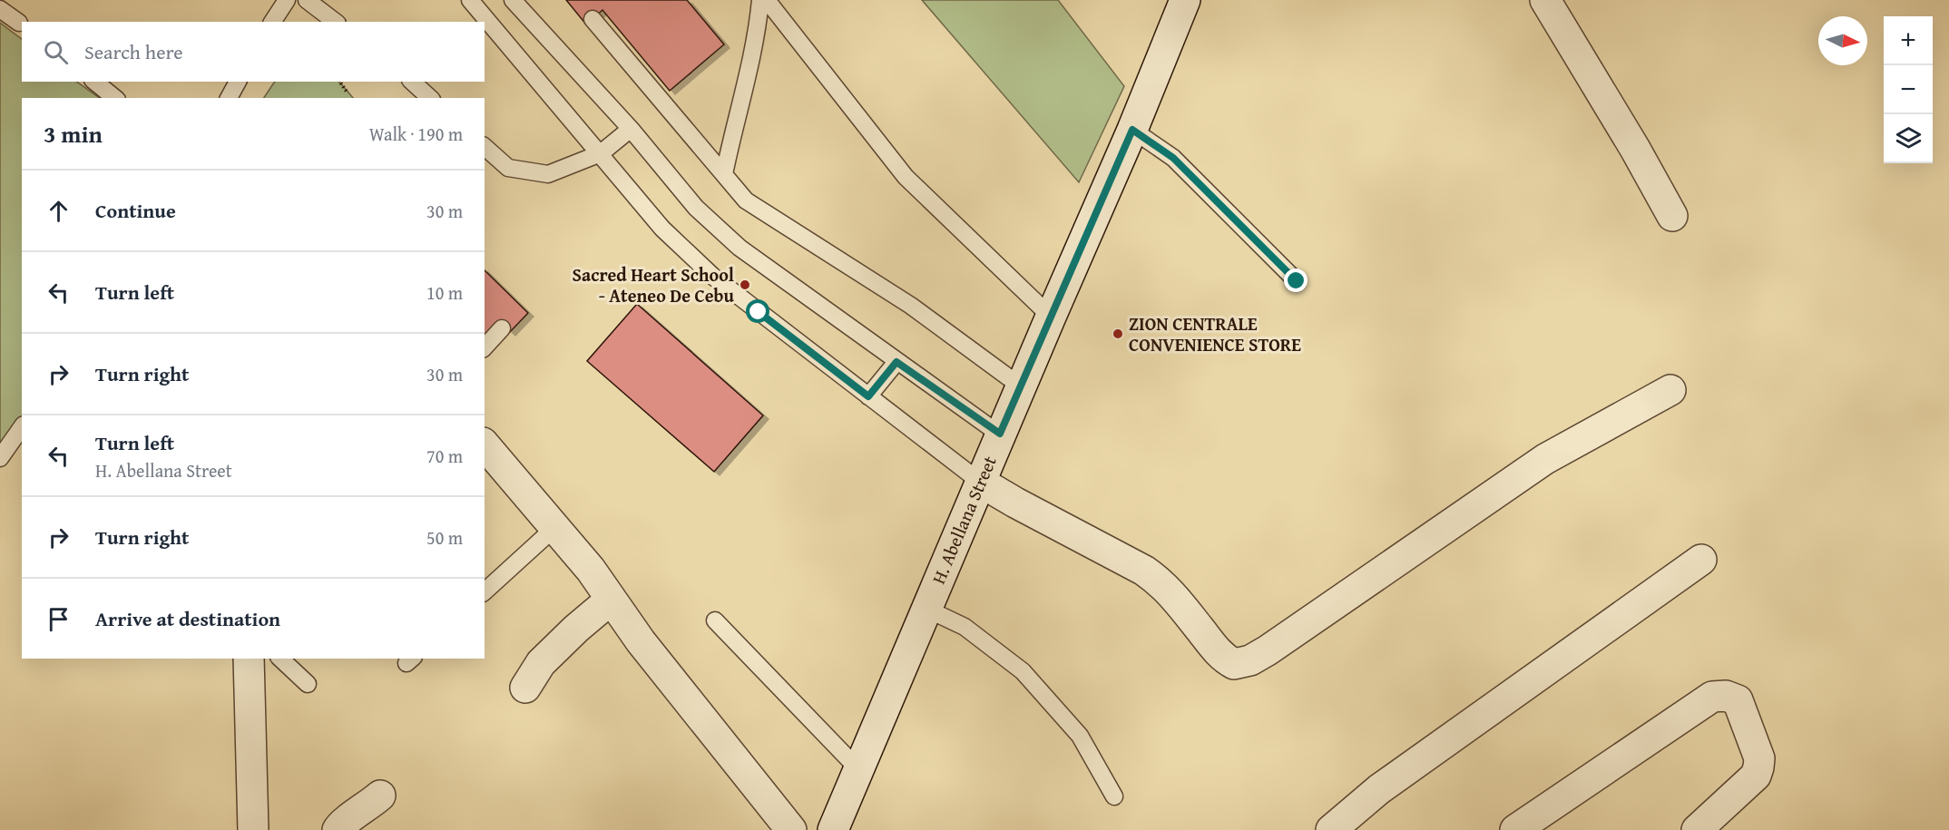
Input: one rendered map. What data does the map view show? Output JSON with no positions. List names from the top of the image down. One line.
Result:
{"streets":{"street":["H. Abellana Street"]},"places":["Sacred Heart School - Ateneo De Cebu","ZION CENTRALE CONVENIENCE STORE"],"north":"right","page":{"map_buttons":["+","−"],"search":"Search here","heading":["3 min","Walk · 190 m"],"list":[["Continue","30 m"],["Turn left","10 m"],["Turn right","30 m"],["Turn left","H. Abellana Street","70 m"],["Turn right","50 m"],"Arrive at destination"]}}
